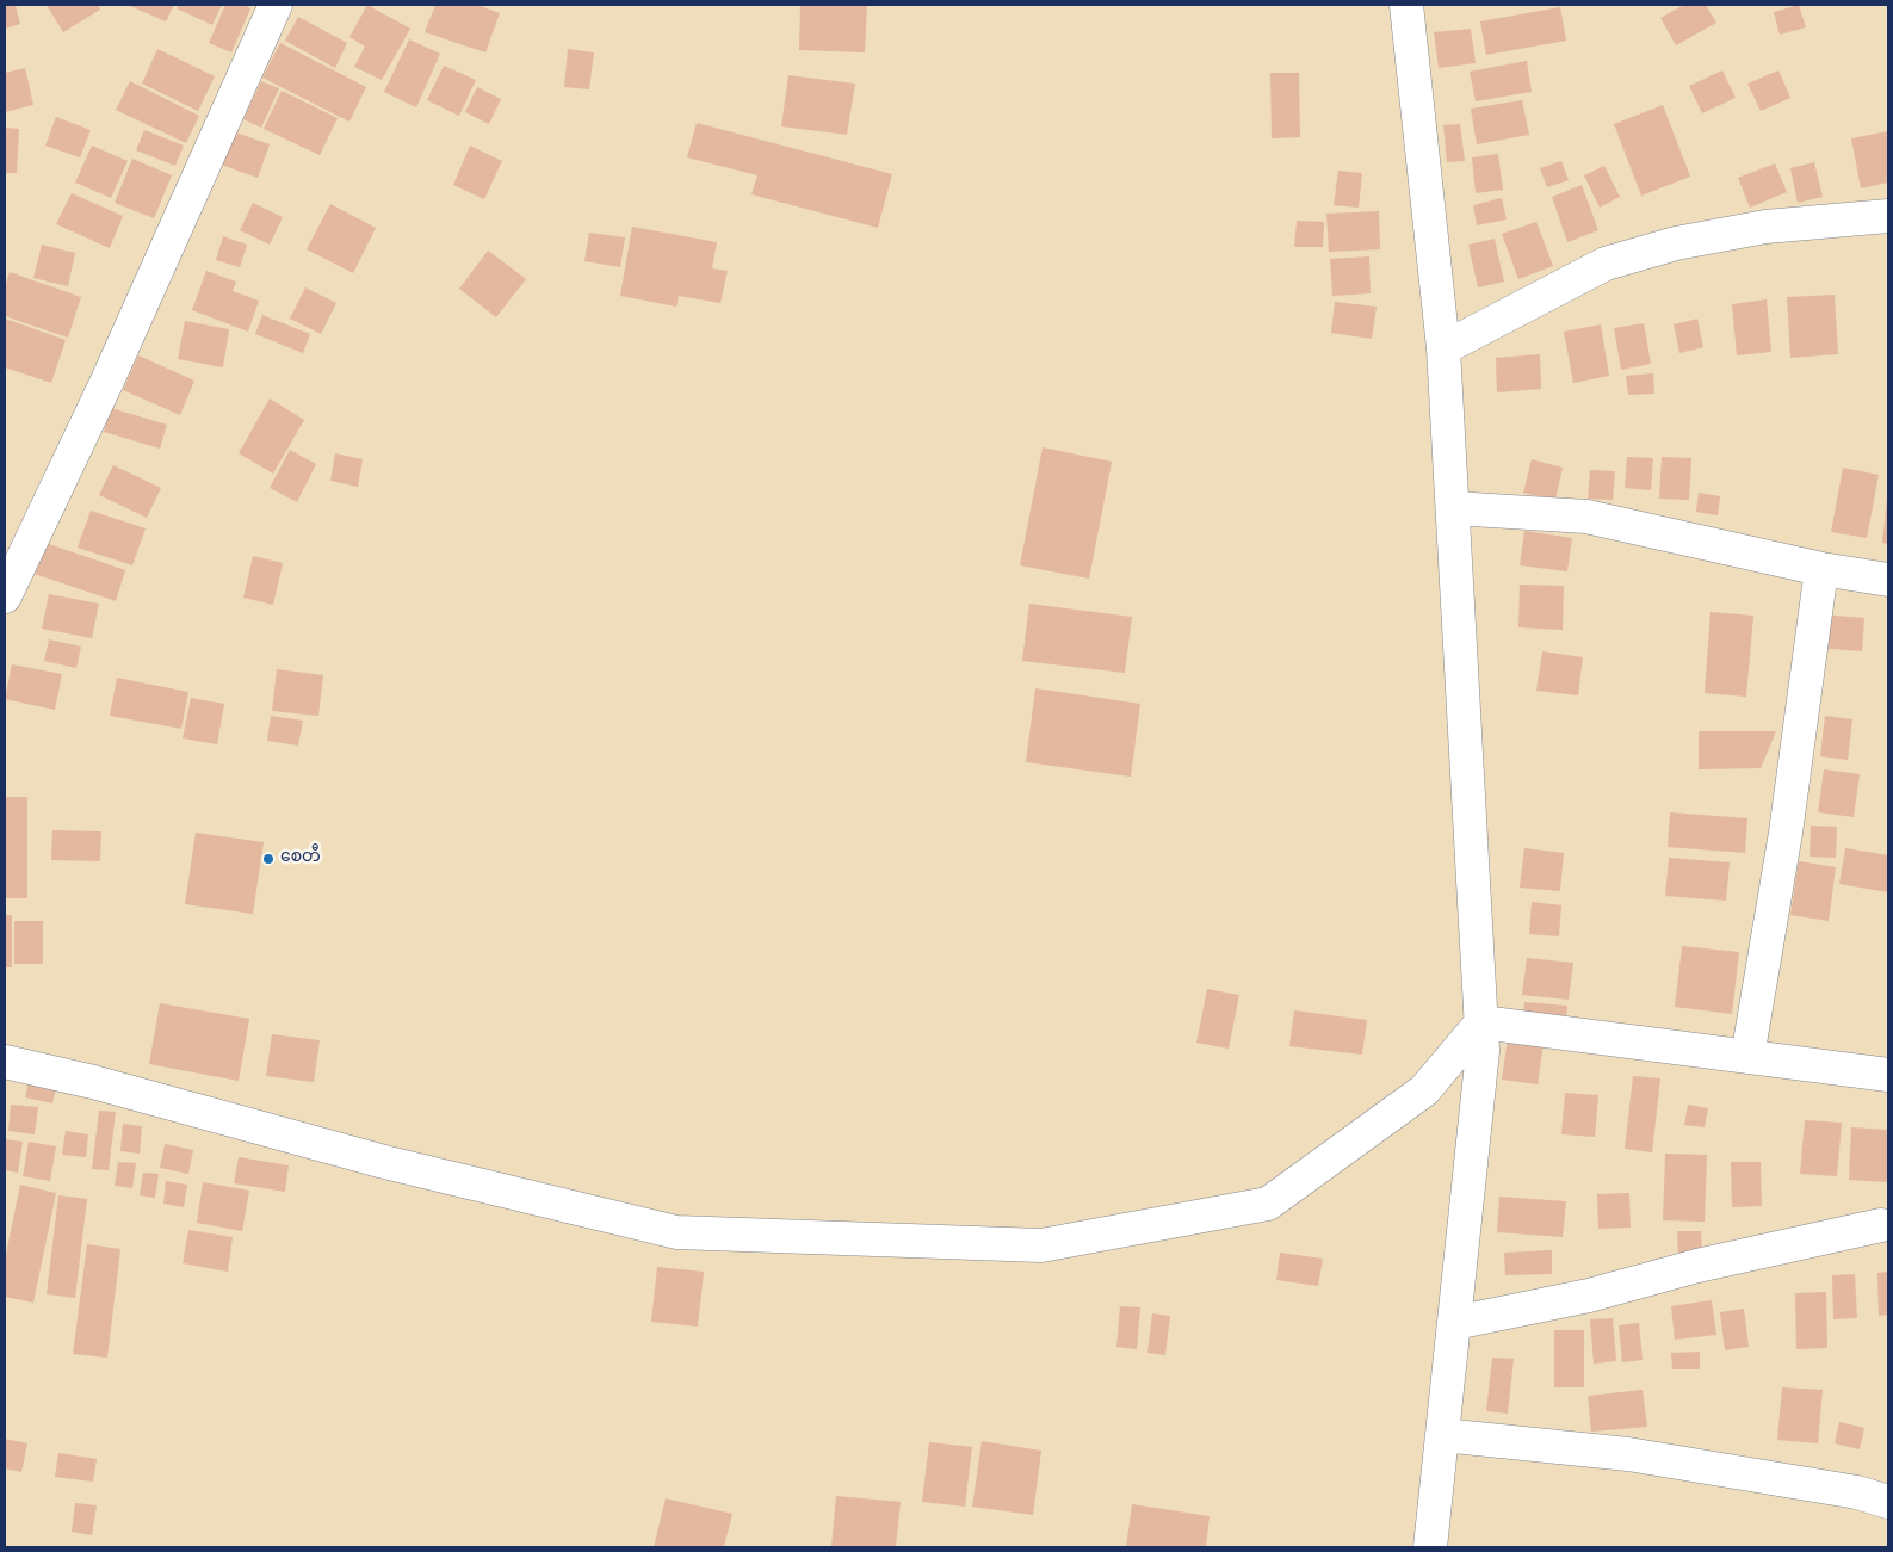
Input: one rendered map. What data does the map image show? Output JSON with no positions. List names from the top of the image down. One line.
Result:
{"places":["စေတီ"]}
